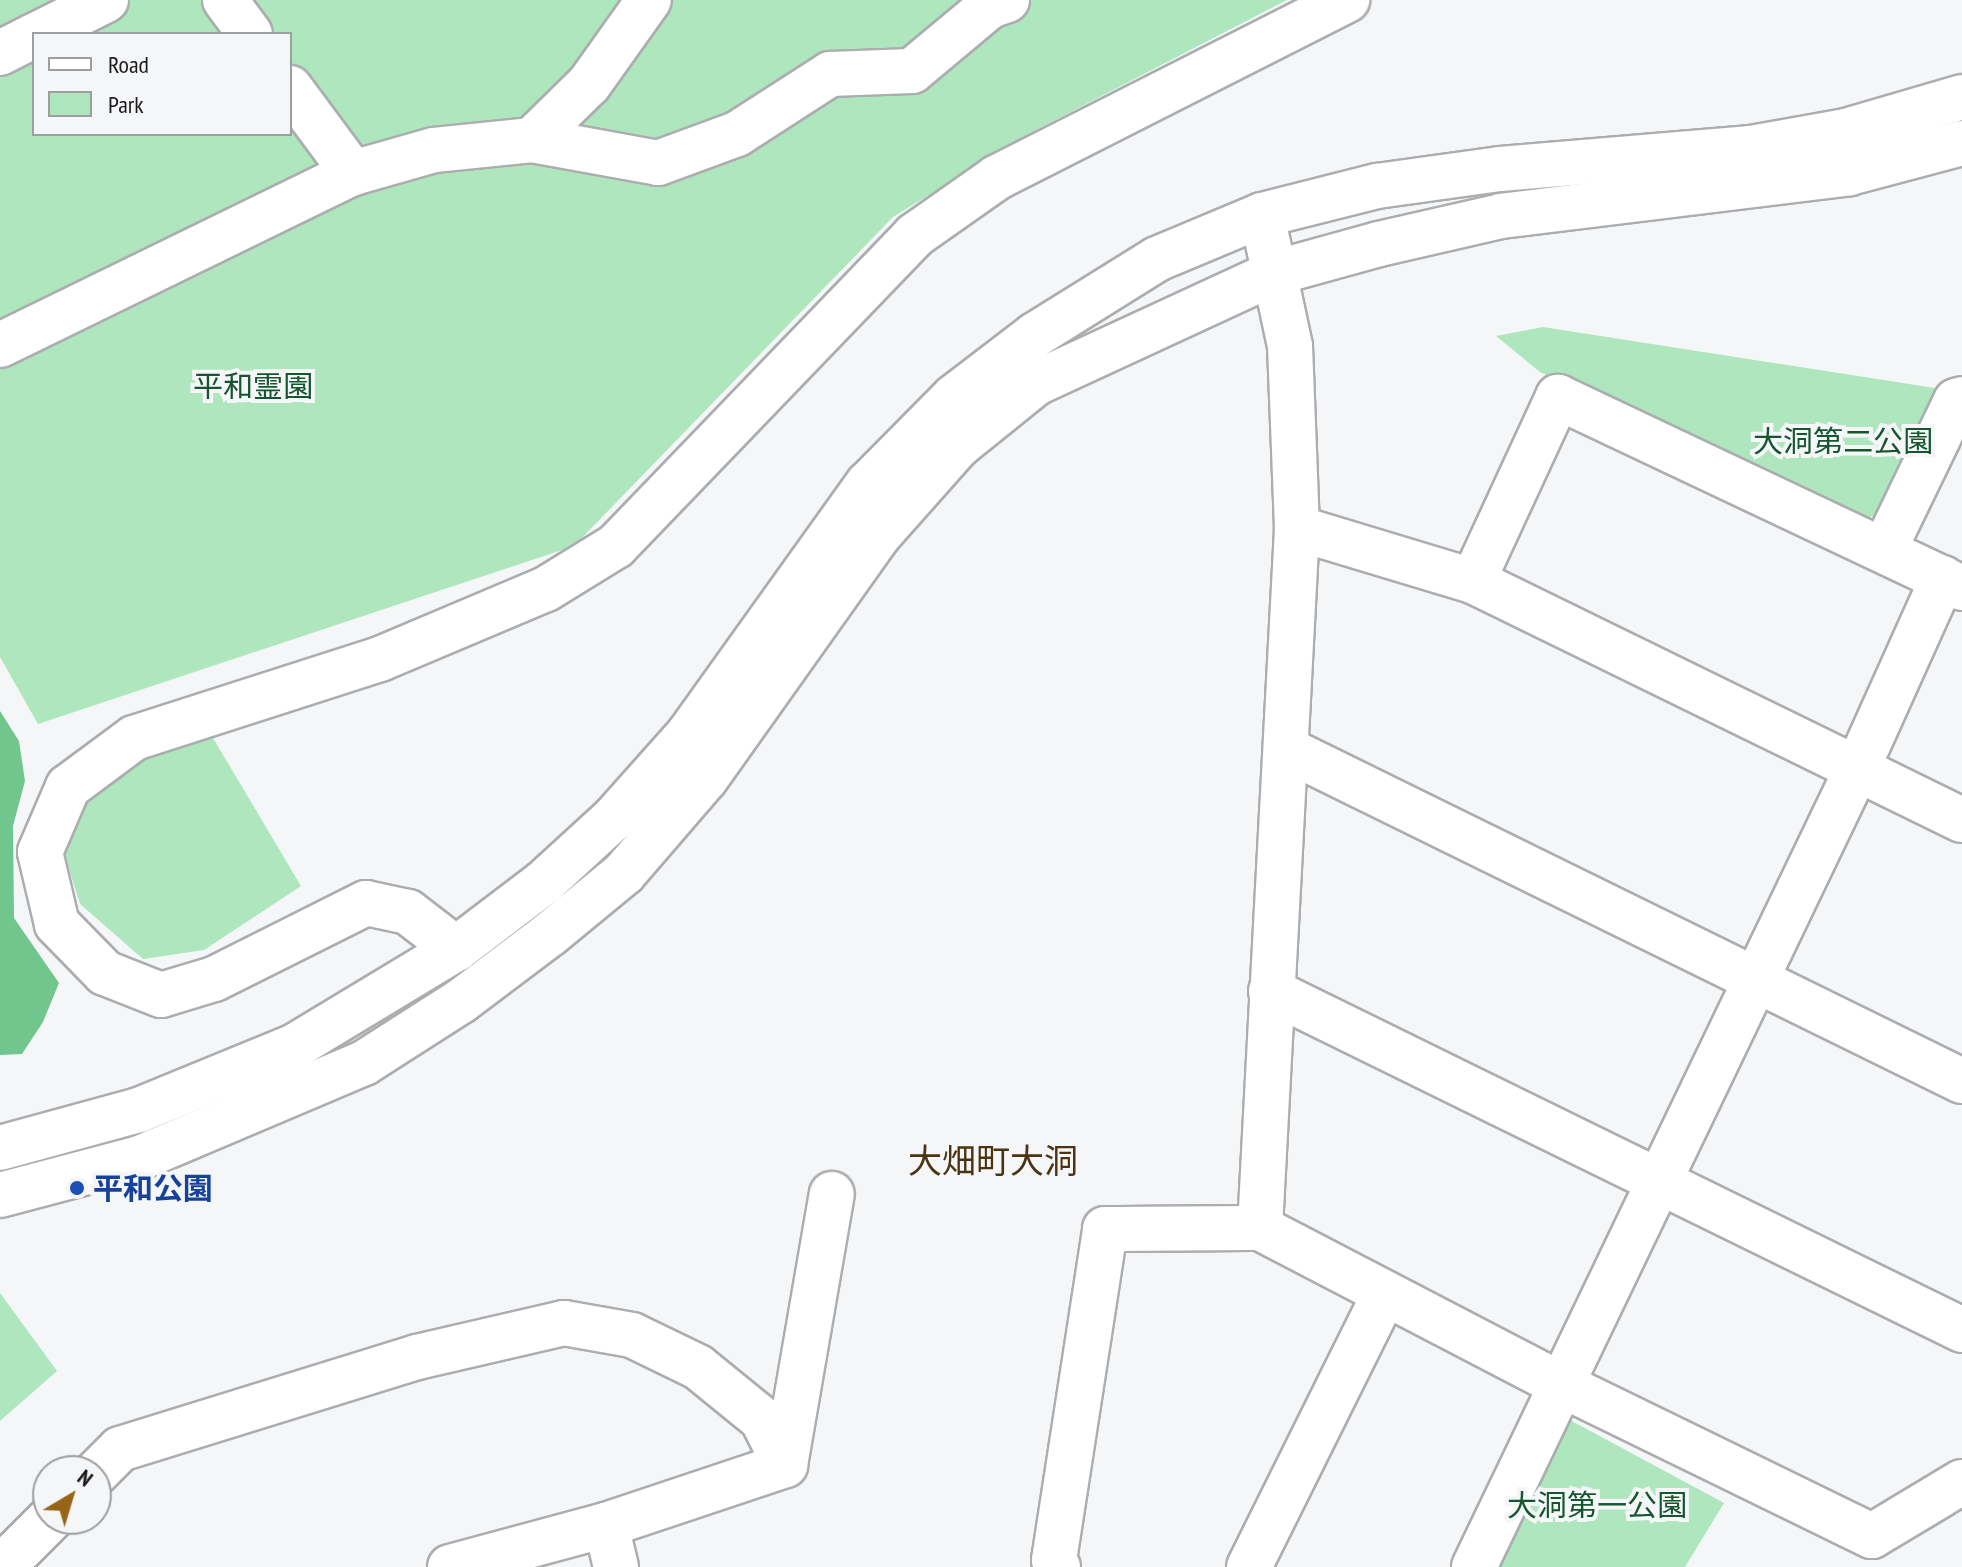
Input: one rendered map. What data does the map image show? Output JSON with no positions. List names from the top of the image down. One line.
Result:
{"districts":["大畑町大洞"],"parks":["平和霊園","大洞第二公園","大洞第一公園"],"places":["平和公園"],"legend":["Road","Park"],"north":"top right"}
